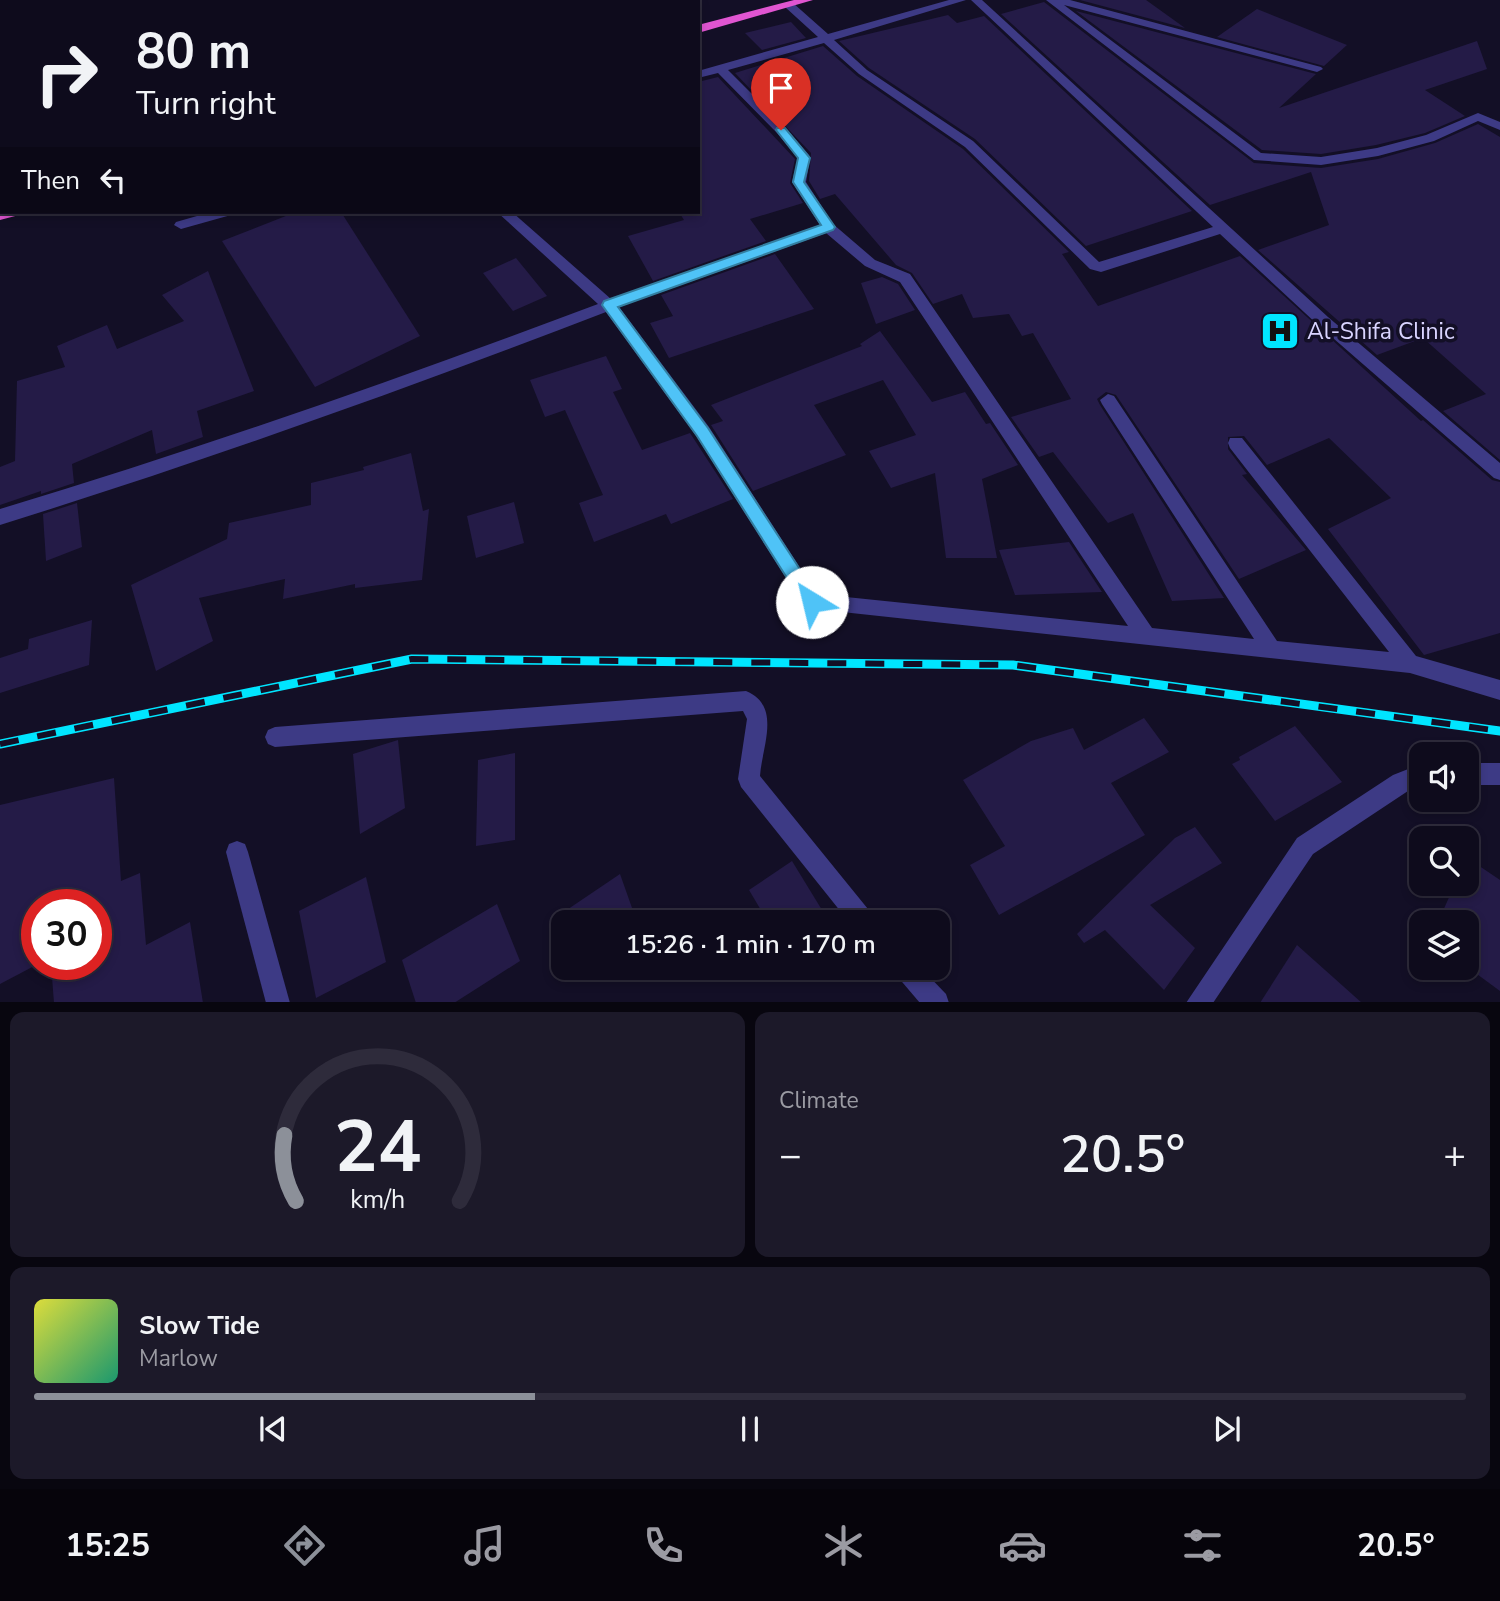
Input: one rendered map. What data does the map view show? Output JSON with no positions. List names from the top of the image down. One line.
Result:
{"places":{"hospital":["Al-Shifa Clinic"]},"page":{"turn":["80 m","Turn right"],"then":"Then","limit":"30","trip":"15:26 · 1 min · 170 m","tile":"Climate","heat":["−","20.5°","+"],"song":["Slow Tide","Marlow"],"tabs":["15:25","20.5°"],"gauge":["24","km/h"]}}
